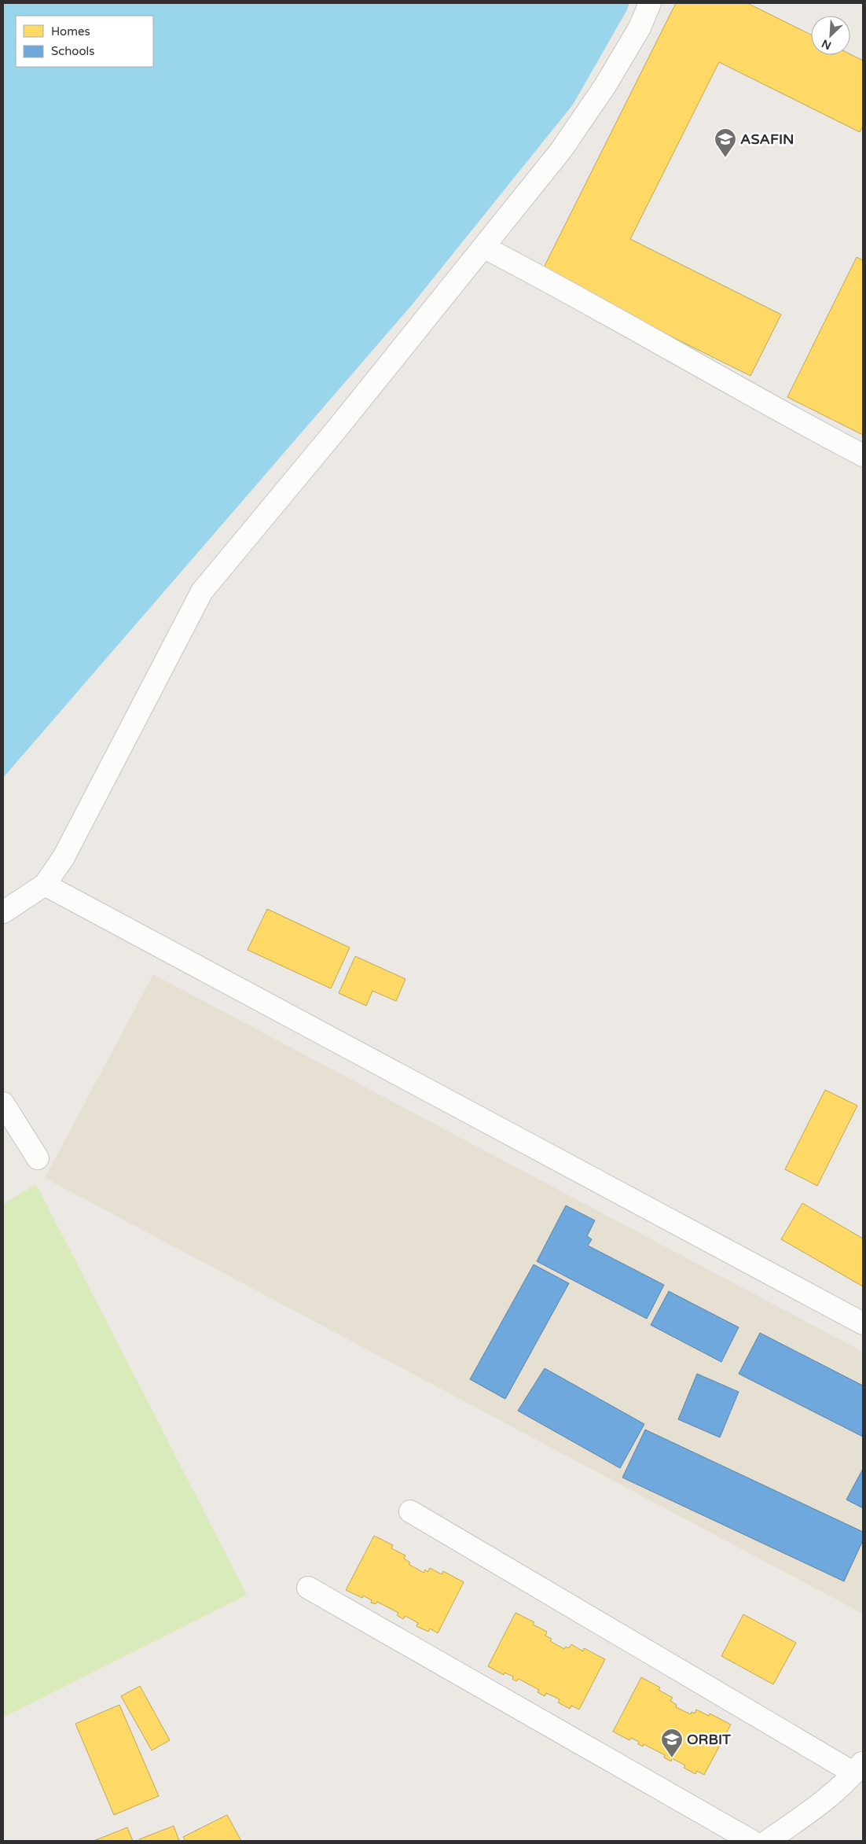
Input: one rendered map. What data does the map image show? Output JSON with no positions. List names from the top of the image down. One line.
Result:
{"places":{"school or university":["ASAFIN","ORBIT"]},"legend":["Homes","Schools"],"north":"bottom left"}
